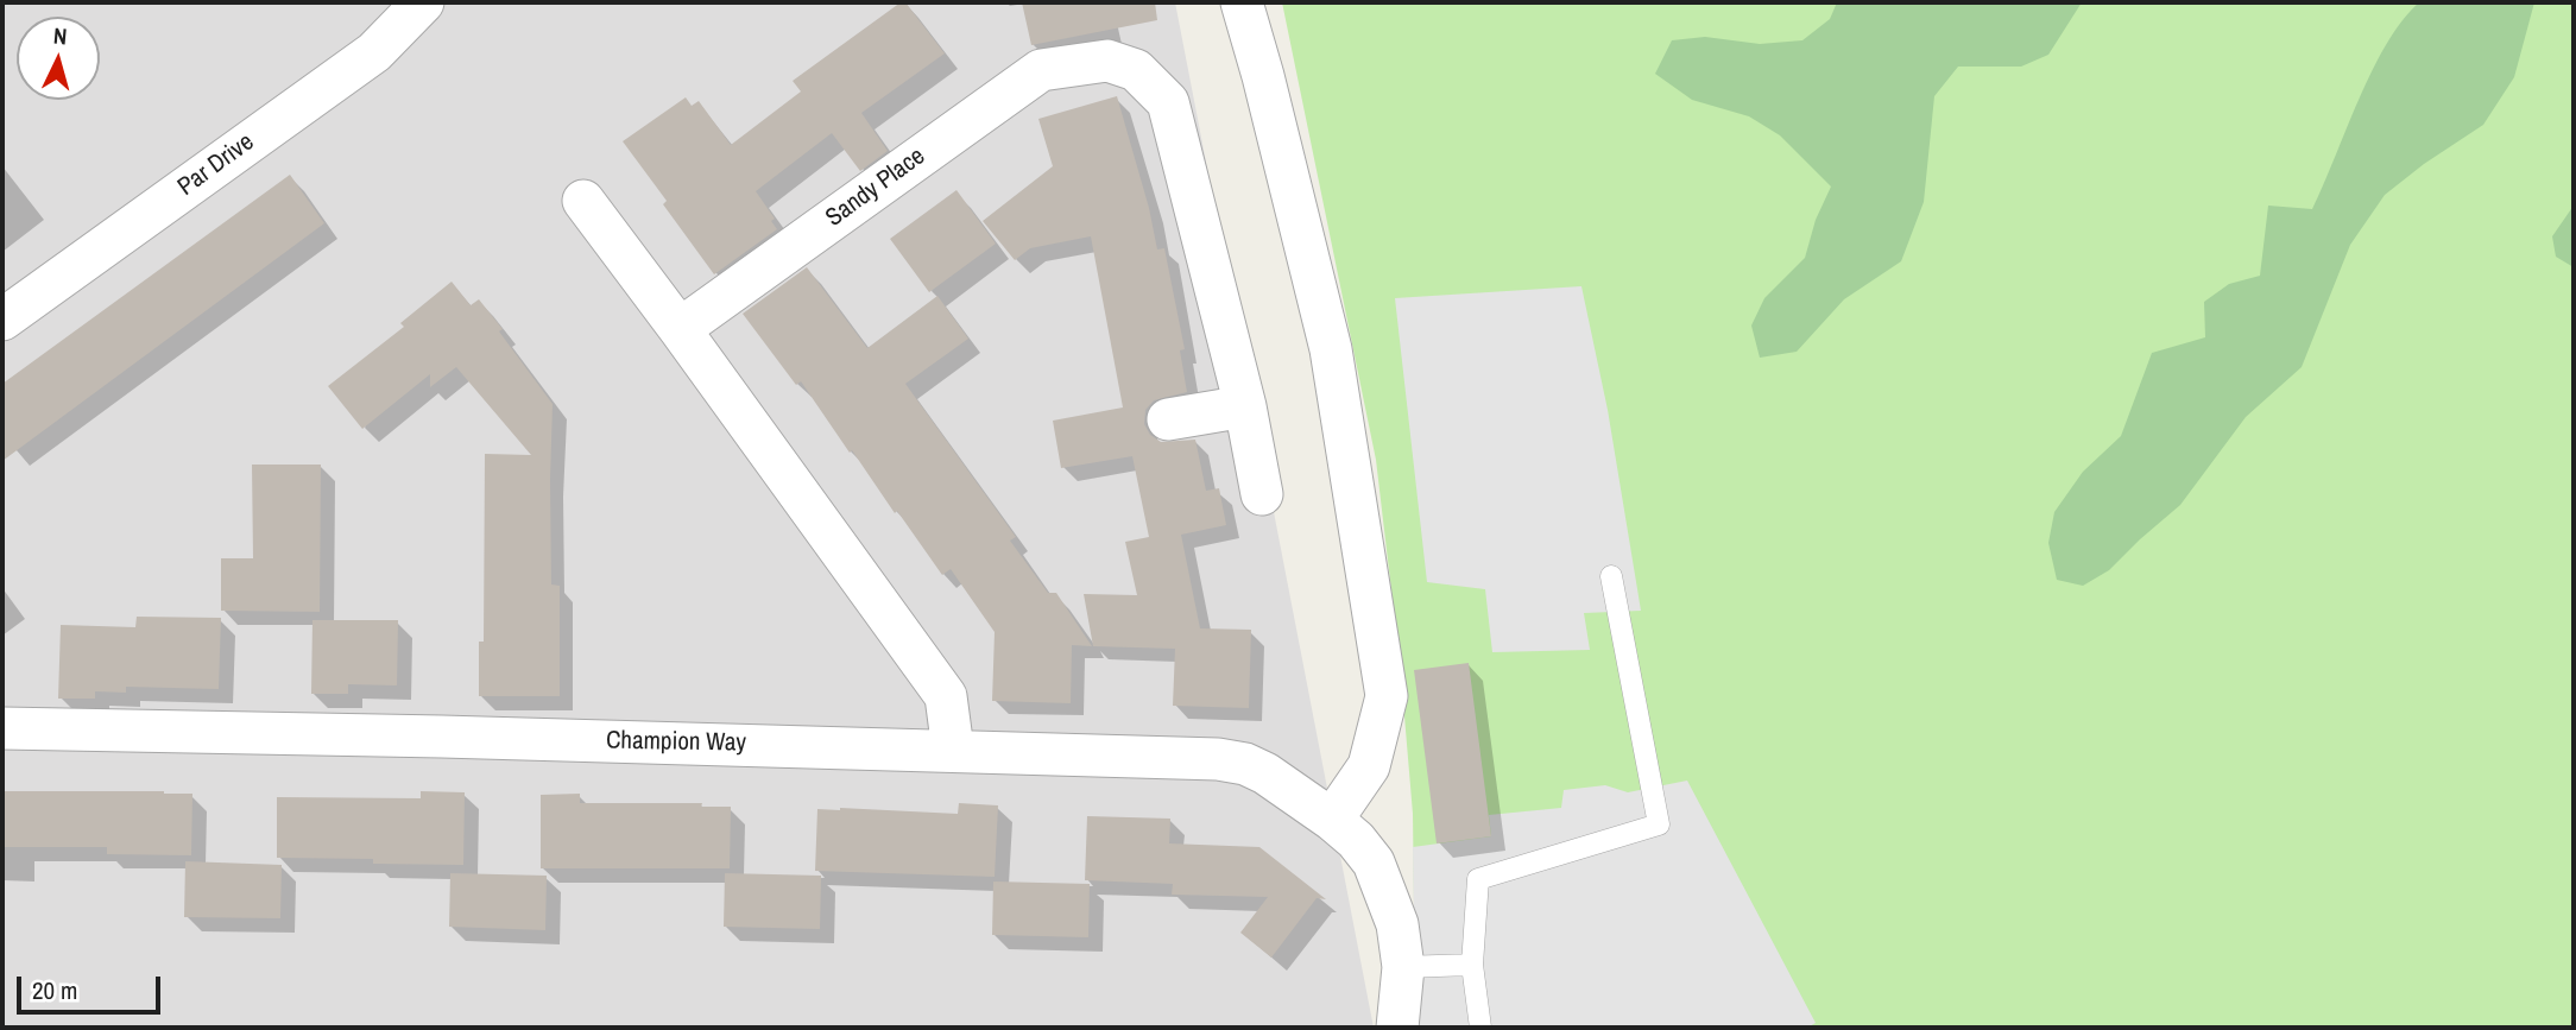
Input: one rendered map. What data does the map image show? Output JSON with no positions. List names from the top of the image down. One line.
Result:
{"streets":{"street":["Par Drive","Sandy Place","Champion Way"]},"scale_bar":"20 m","north":"top"}
